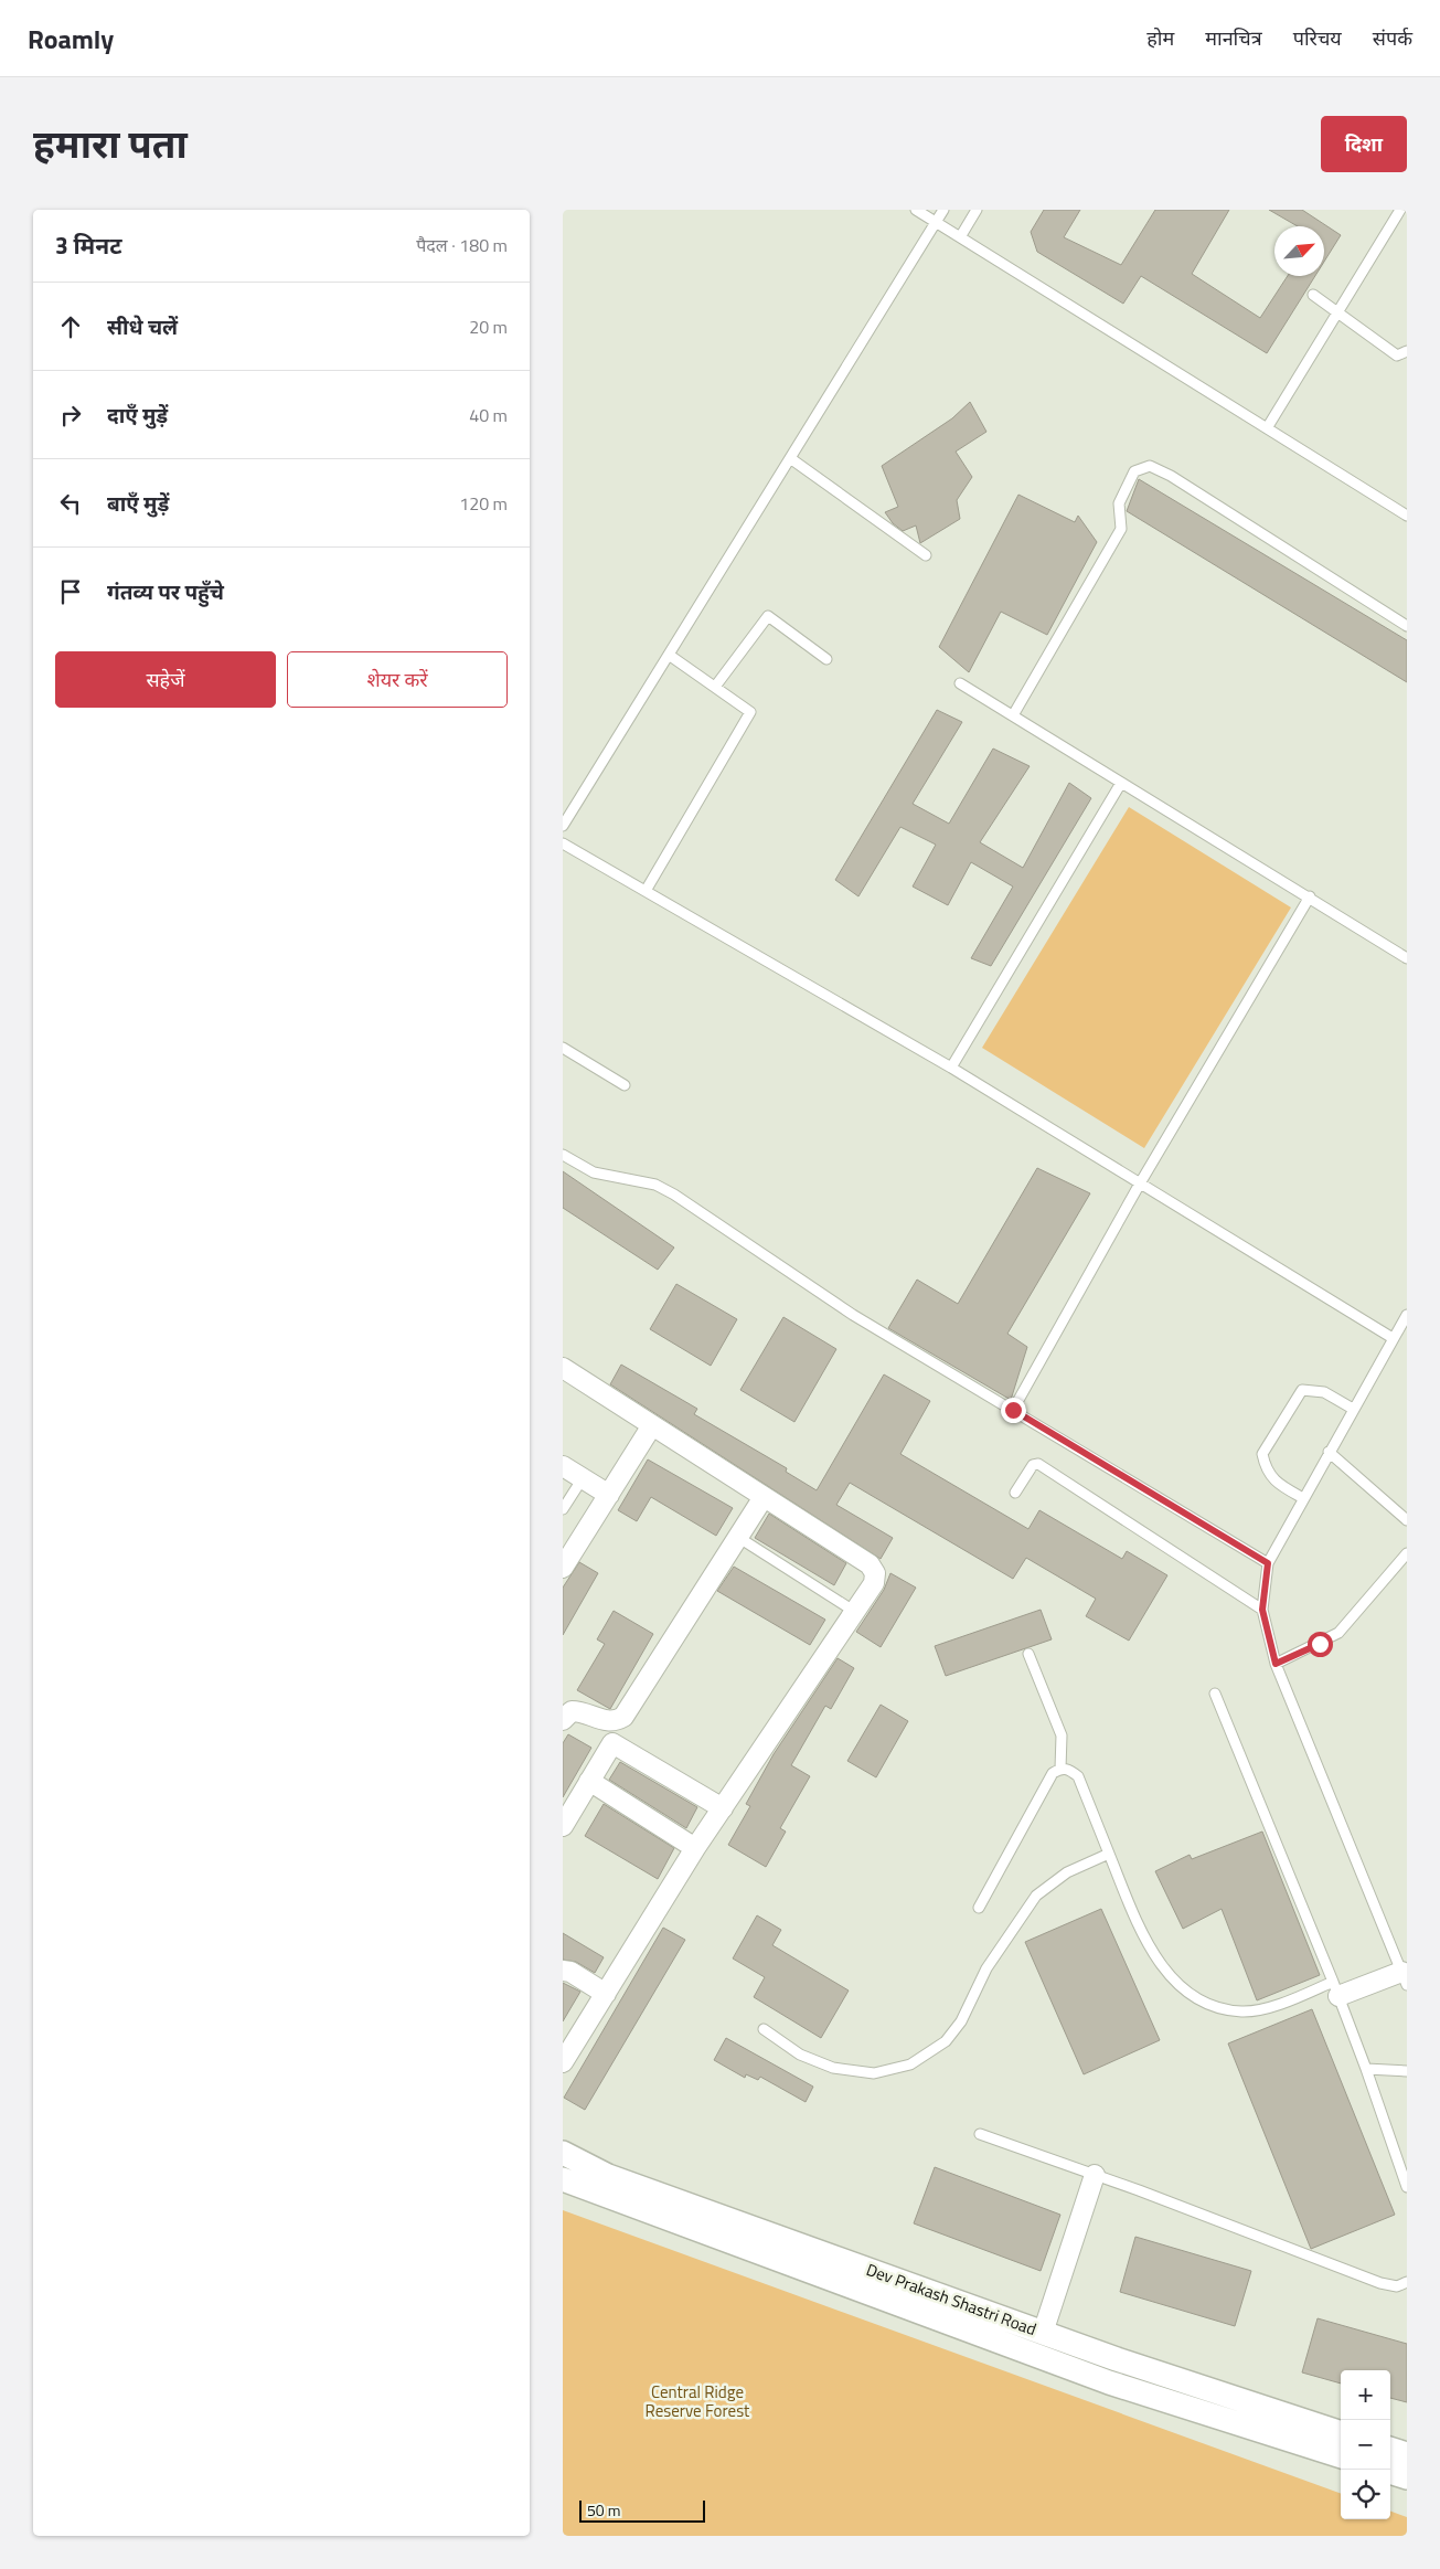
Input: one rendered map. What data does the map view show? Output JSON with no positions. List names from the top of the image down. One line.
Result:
{"streets":{"street":["Dev Prakash Shastri Road"]},"parks":["Central Ridge Reserve Forest"],"scale_bar":"50 m","north":"top right","page":{"header":"Roamly","nav":["होम","मानचित्र","परिचय","संपर्क"],"title":"हमारा पता","buttons":["दिशा",["सहेजें","शेयर करें"]],"heading":["3 मिनट","पैदल · 180 m"],"list":[["सीधे चलें","20 m"],["दाएँ मुड़ें","40 m"],["बाएँ मुड़ें","120 m"],"गंतव्य पर पहुँचे"],"map_buttons":["+","−"],"scale":"50 m"}}
